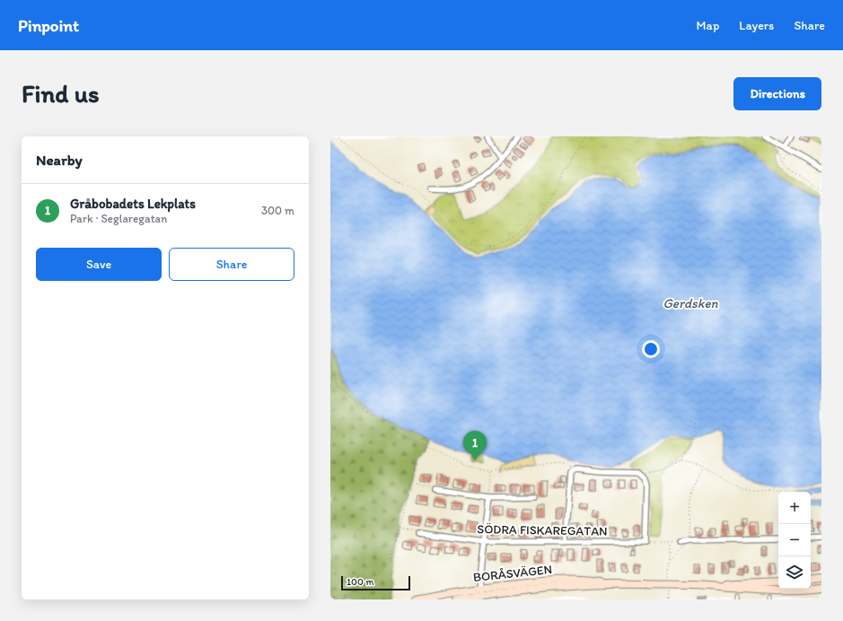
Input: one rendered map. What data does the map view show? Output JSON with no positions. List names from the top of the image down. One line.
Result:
{"streets":{"main road":["BORÅSVÄGEN"],"street":["SÖDRA FISKAREGATAN"]},"water":["Gerdsken"],"scale_bar":"100 m","page":{"header":"Pinpoint","nav":["Map","Layers","Share"],"buttons":["Directions",["Save","Share"]],"title":"Find us","heading":"Nearby","list":[{"mark":"1","name":"Gråbobadets Lekplats","note":"Park · Seglaregatan","value":"300 m"}],"pins":"1","map_buttons":["+","−"],"scale":"100 m"}}
